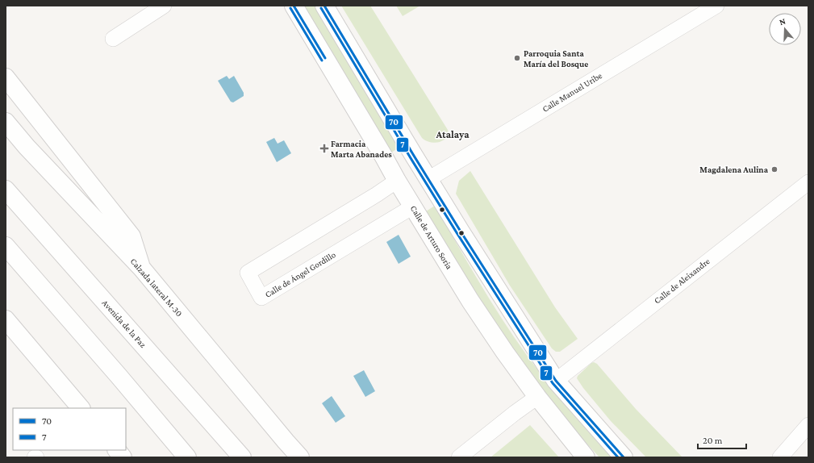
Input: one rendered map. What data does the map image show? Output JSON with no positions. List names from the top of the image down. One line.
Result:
{"streets":{"main road":["Calle de Arturo Soria","Calzada lateral M-30","Avenida de la Paz"],"street":["Calle Manuel Uribe","Calle de Ángel Gordillo","Calle de Aleixandre"]},"crossings":[["Calle de Arturo Soria","Calle de Ángel Gordillo"]],"districts":["Atalaya"],"places":{"other":["Parroquia Santa María del Bosque","Magdalena Aulina"],"health":["Farmacia Marta Abanades"]},"lines":["transit line 70","transit line 7"],"legend":["70","7"],"scale_bar":"20 m","north":"top"}
